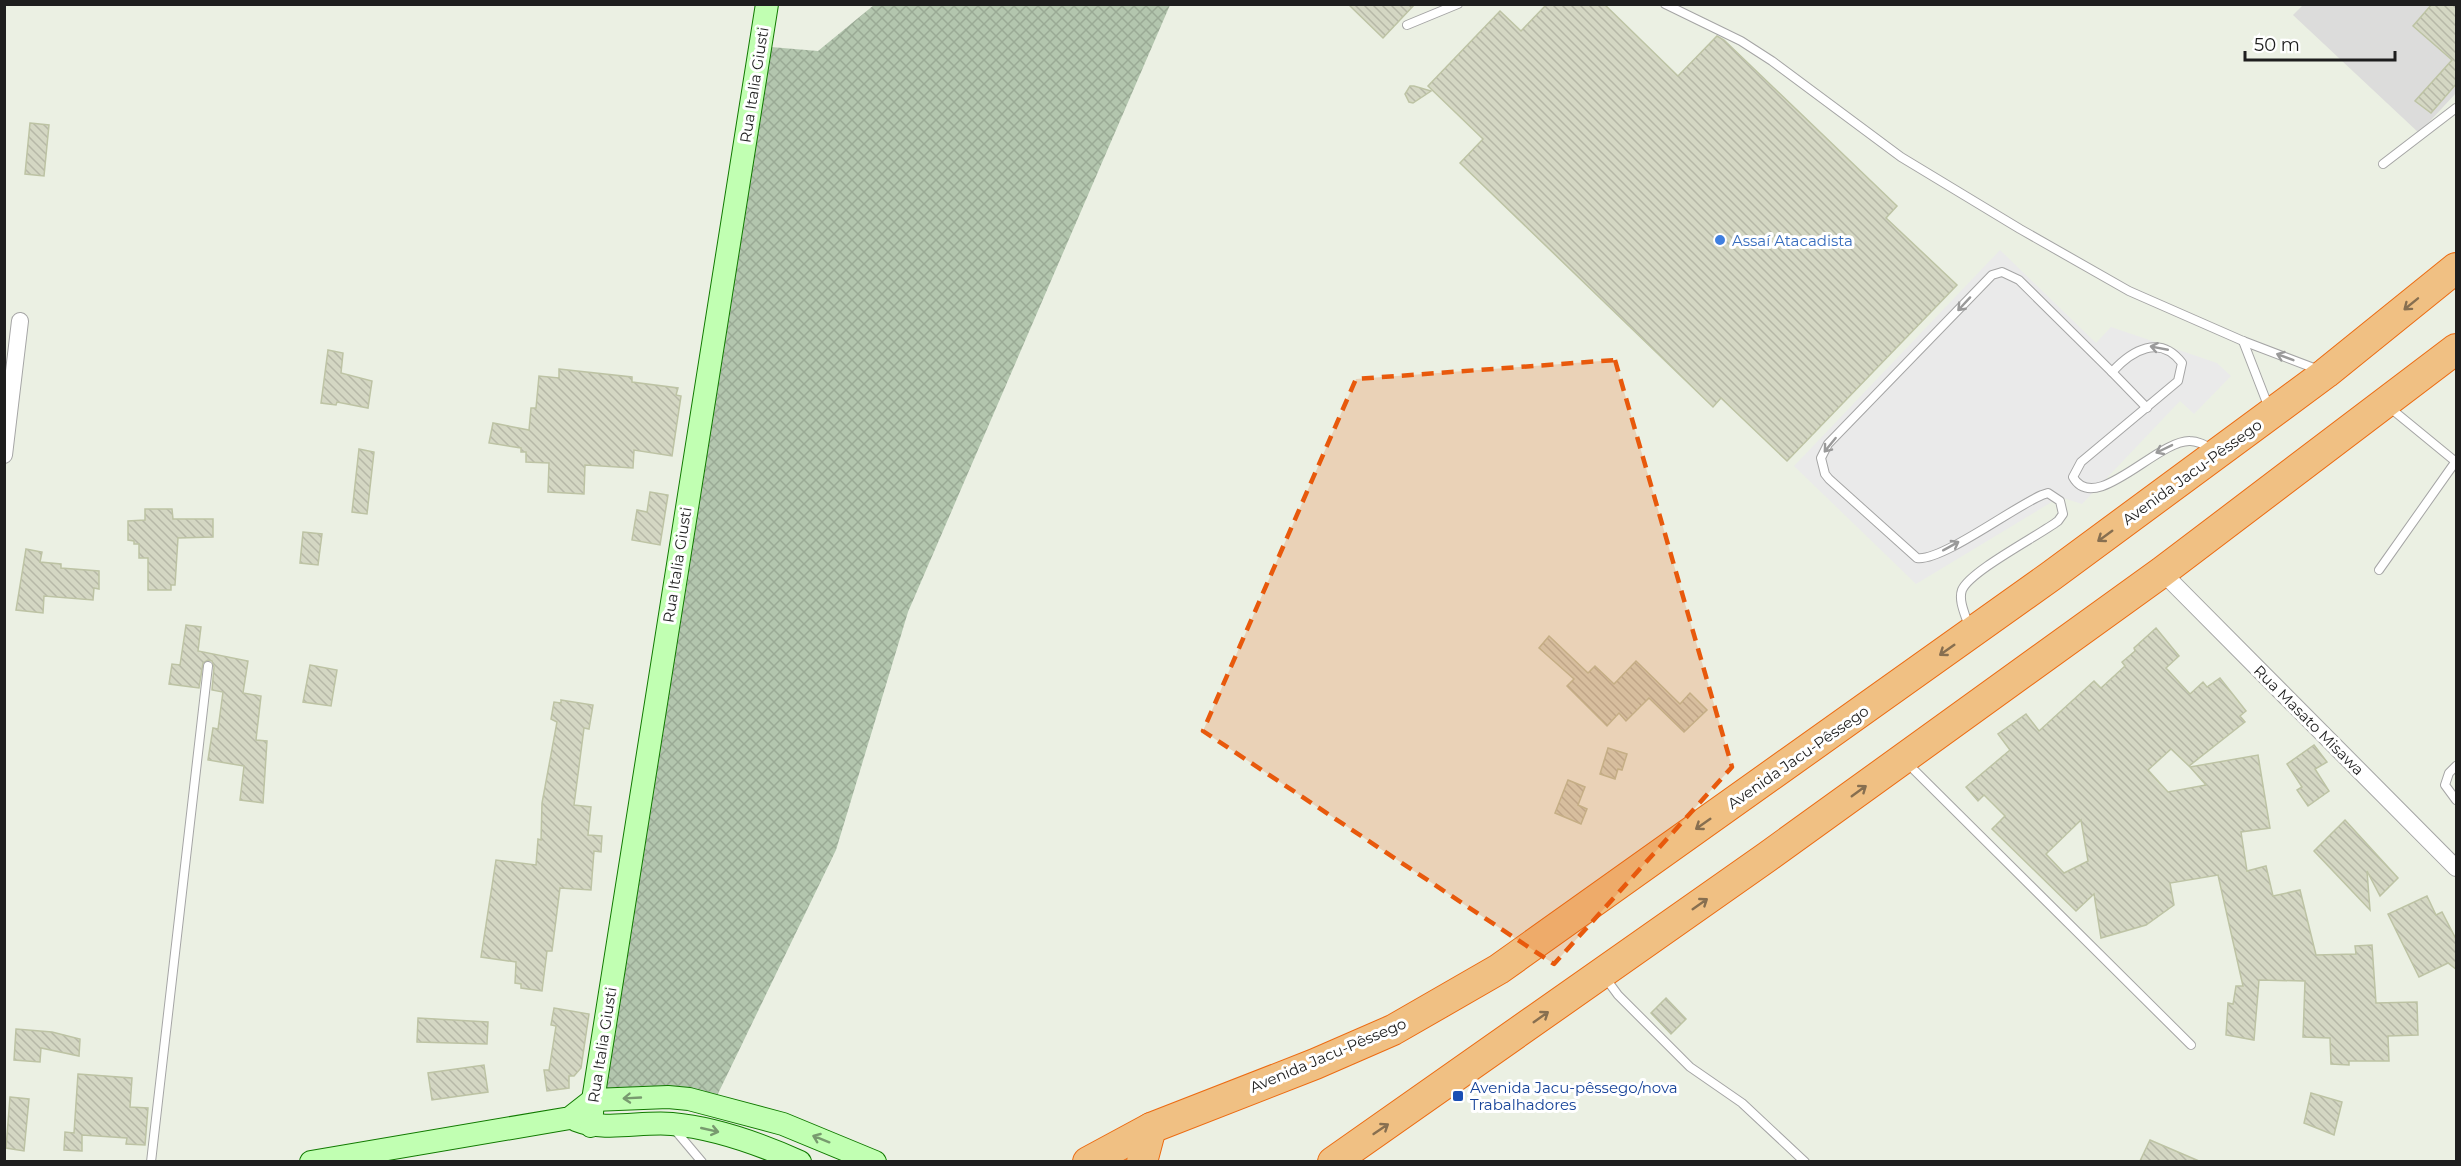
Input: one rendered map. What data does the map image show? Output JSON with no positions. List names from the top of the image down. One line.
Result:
{"streets":{"highway":["Avenida Jacu-Pêssego"],"street":["Rua Italia Giusti","Rua Masato Misawa"]},"places":{"other":["Assaí Atacadista"],"transit":["Avenida Jacu-pêssego/nova Trabalhadores"]},"scale_bar":"50 m"}
